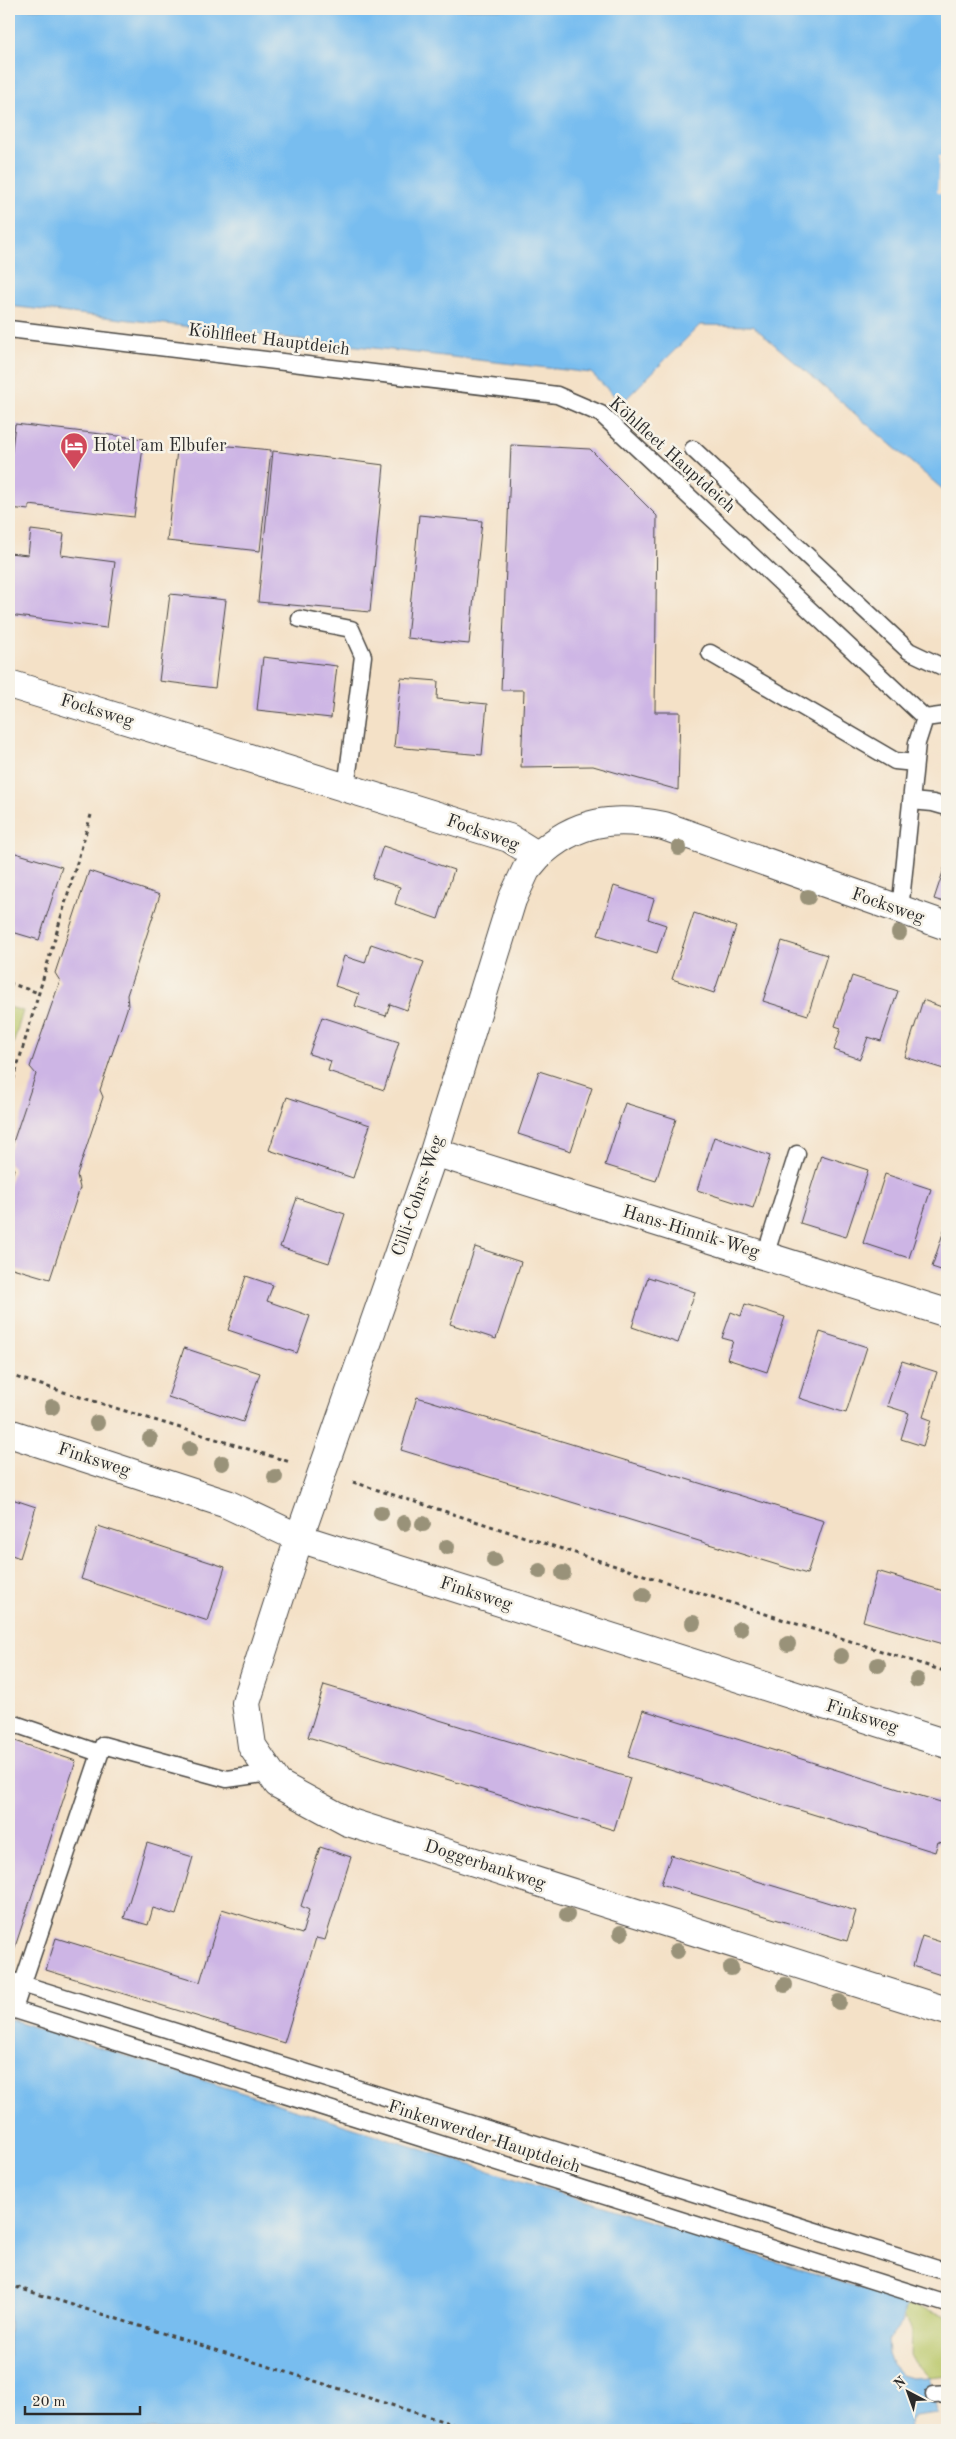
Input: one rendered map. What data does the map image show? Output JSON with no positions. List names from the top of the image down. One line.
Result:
{"streets":{"street":["Focksweg","Cilli-Cohrs-Weg","Hans-Hinnik-Weg","Finksweg","Doggerbankweg"],"lane":["Köhlfleet Hauptdeich","Finkenwerder Hauptdeich"]},"crossings":[["Focksweg","Cilli-Cohrs-Weg"],["Cilli-Cohrs-Weg","Hans-Hinnik-Weg"],["Cilli-Cohrs-Weg","Finksweg"],["Cilli-Cohrs-Weg","Doggerbankweg"],["Finksweg","Doggerbankweg"]],"places":{"hotel":["Hotel am Elbufer"]},"scale_bar":"20 m","north":"top left"}
